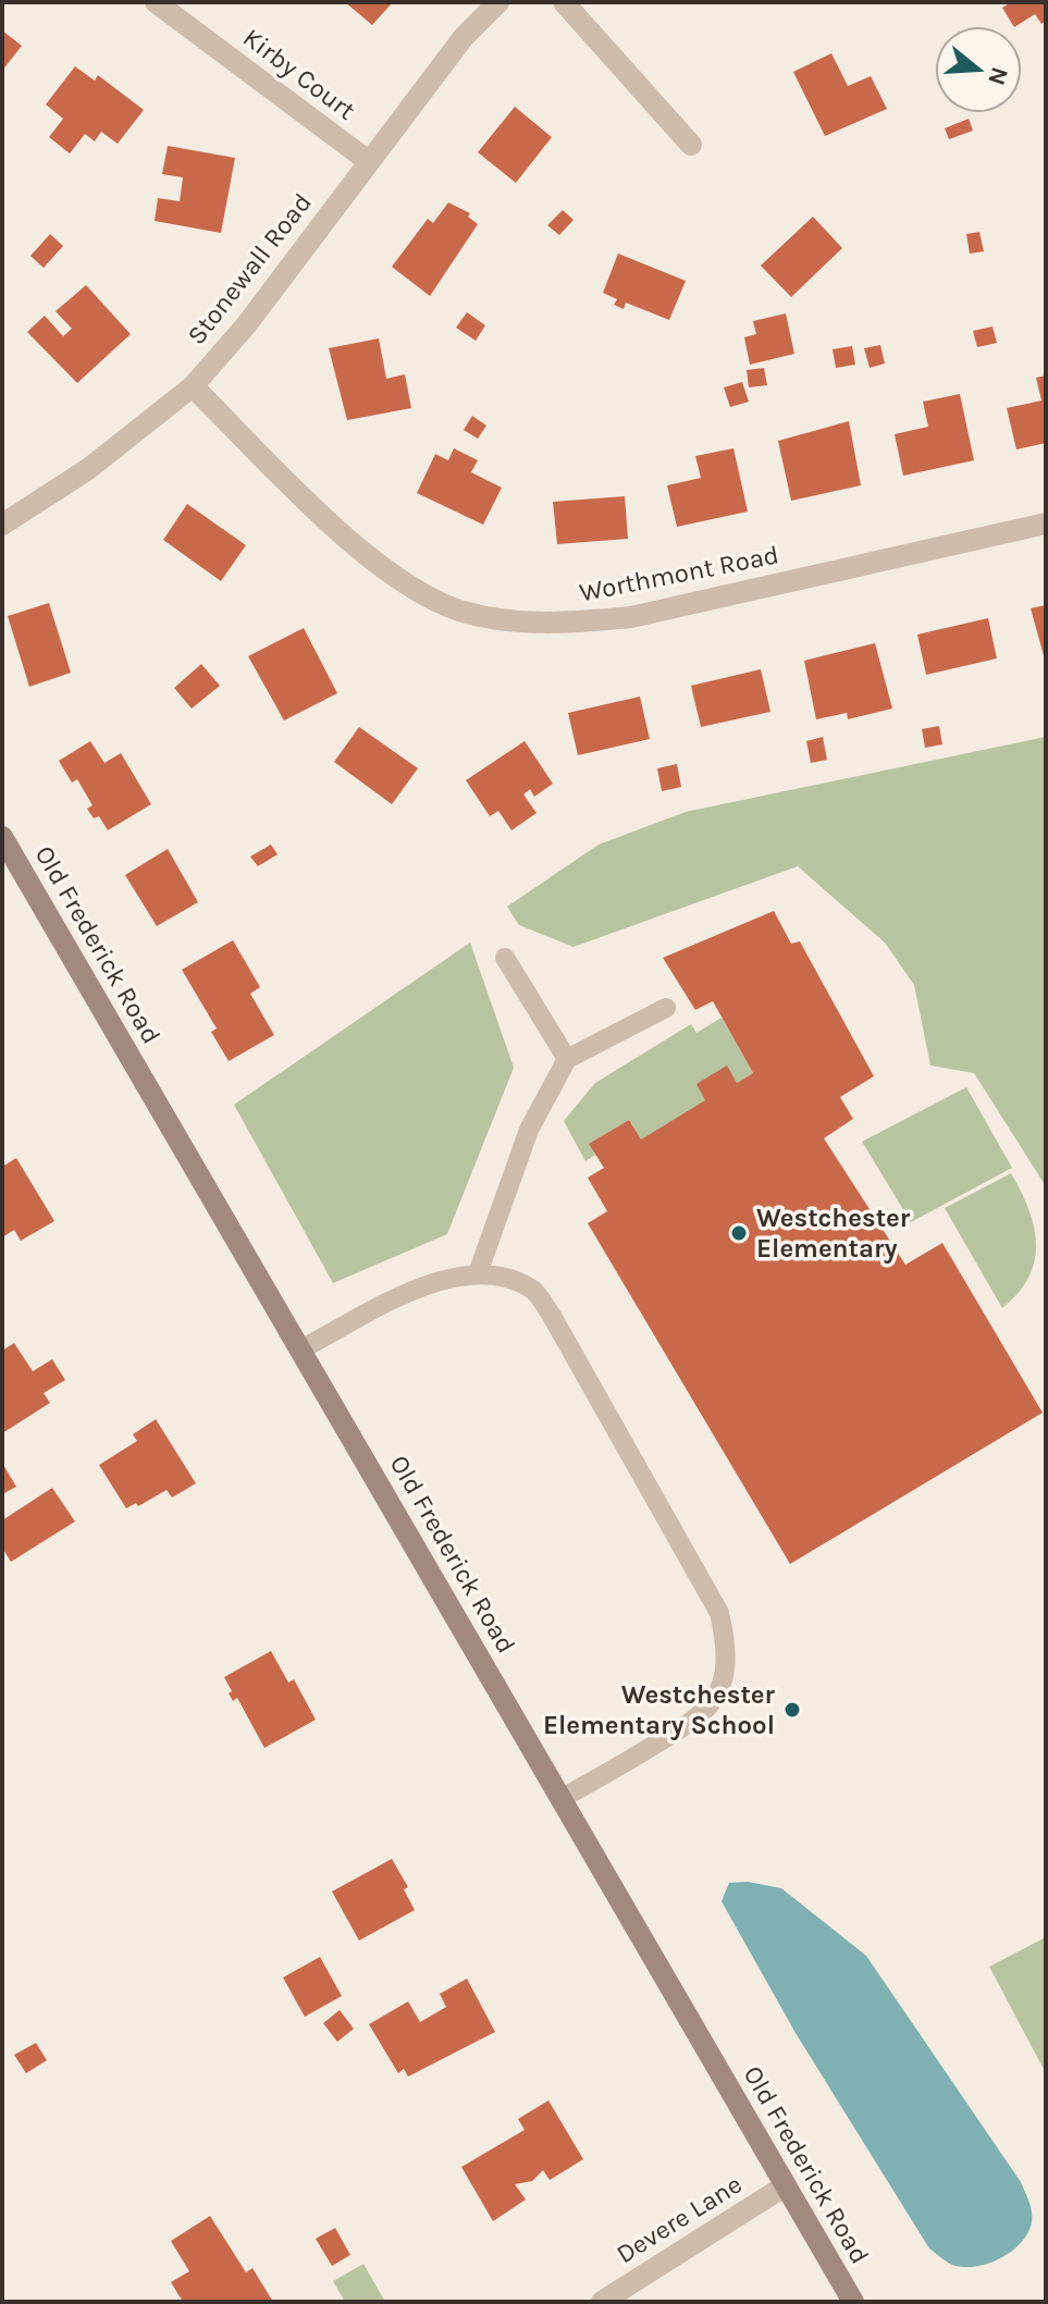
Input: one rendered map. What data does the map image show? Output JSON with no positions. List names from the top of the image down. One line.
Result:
{"streets":{"street":["Kirby Court","Stonewall Road","Worthmont Road","Old Frederick Road","Devere Lane"]},"crossings":[["Kirby Court","Stonewall Road"],["Stonewall Road","Worthmont Road"],["Old Frederick Road","Devere Lane"]],"places":["Westchester Elementary","Westchester Elementary School"],"north":"right"}
